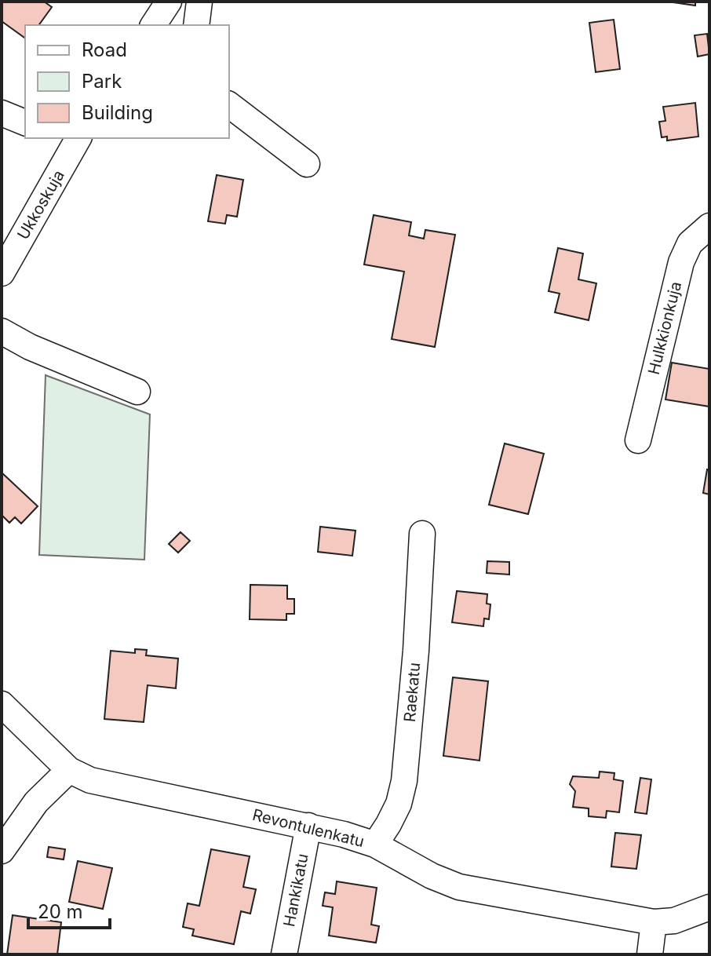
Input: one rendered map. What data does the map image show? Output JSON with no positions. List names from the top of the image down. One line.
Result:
{"streets":{"street":["Ukkoskuja","Hulkkionkuja","Raekatu","Revontulenkatu","Hankikatu"]},"crossings":[["Raekatu","Revontulenkatu"],["Revontulenkatu","Hankikatu"]],"legend":["Road","Park","Building"],"scale_bar":"20 m"}
